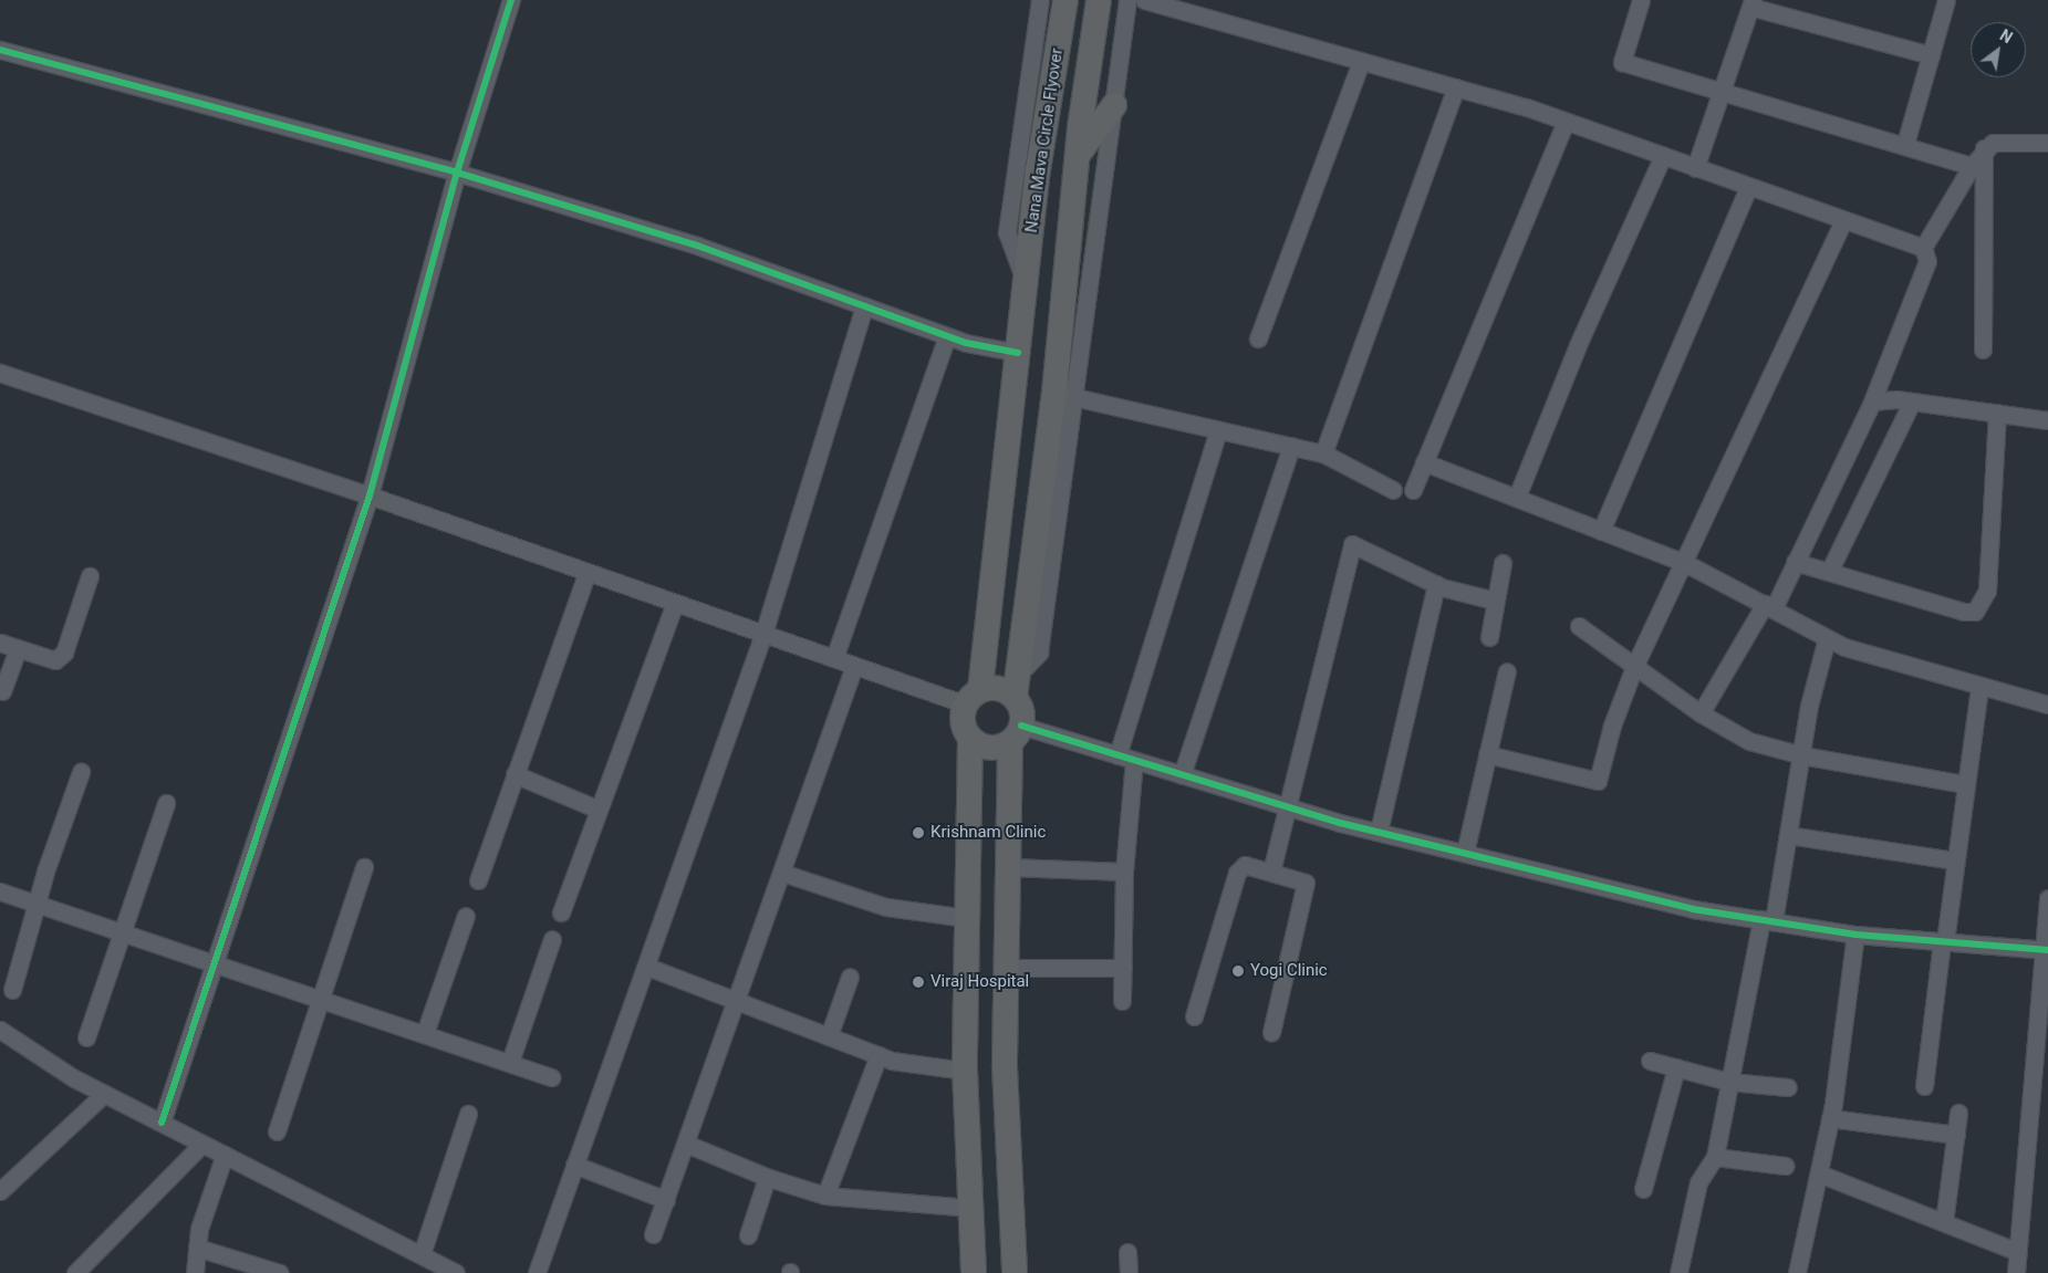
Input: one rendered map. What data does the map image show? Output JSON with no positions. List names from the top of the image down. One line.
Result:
{"streets":{"highway":["Nana Mava Circle Flyover"]},"places":["Krishnam Clinic","Yogi Clinic","Viraj Hospital"],"north":"top right"}
